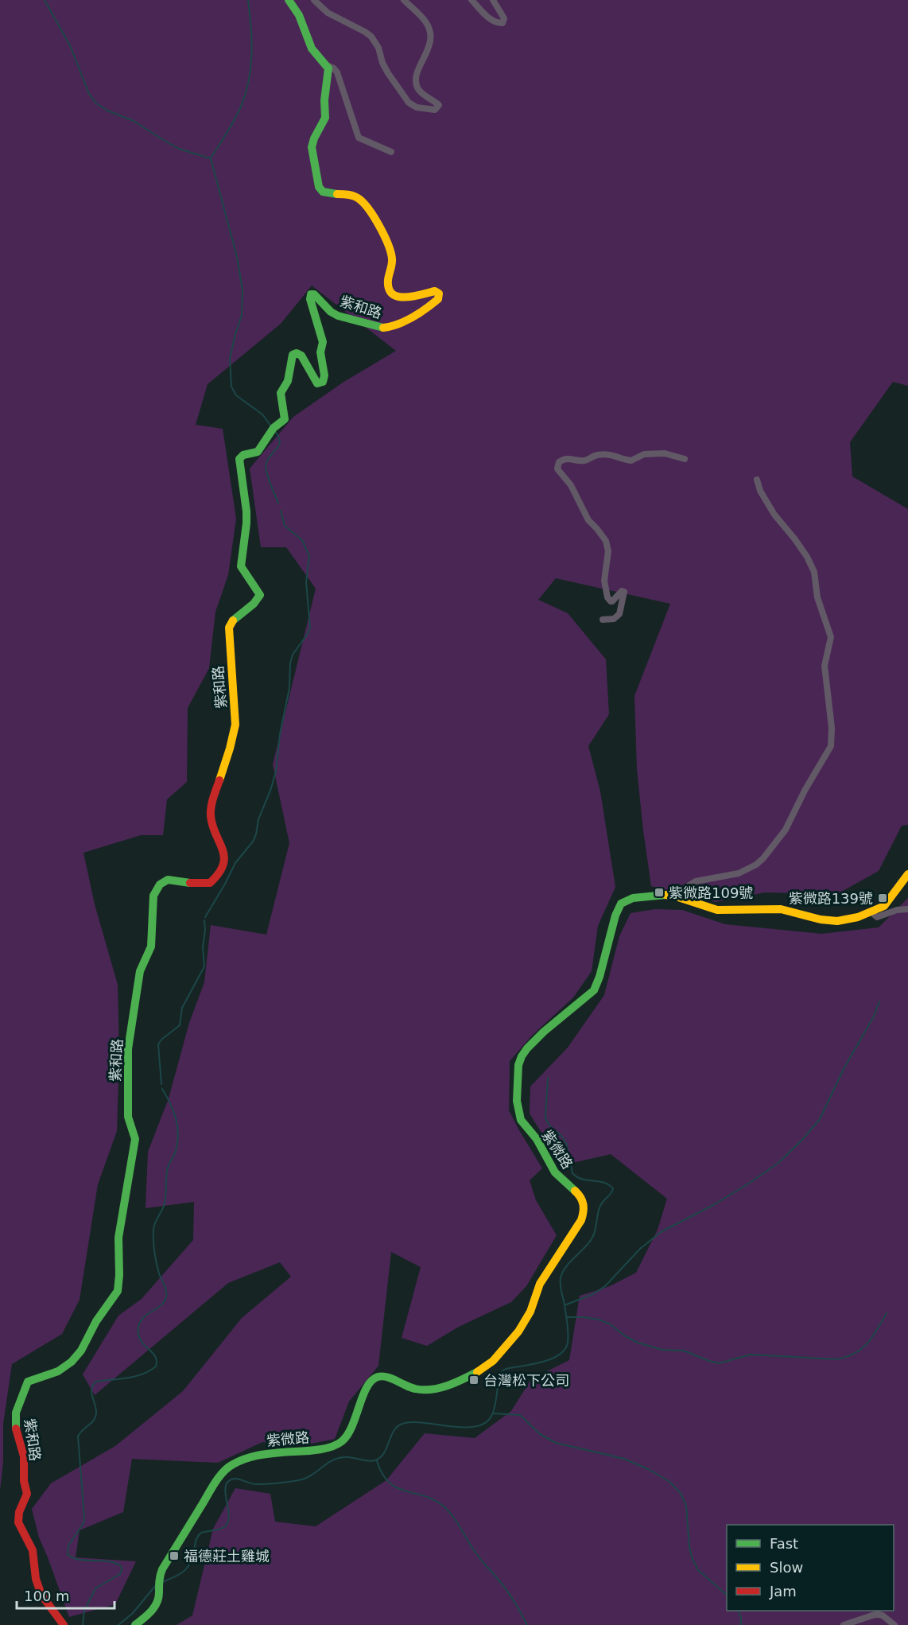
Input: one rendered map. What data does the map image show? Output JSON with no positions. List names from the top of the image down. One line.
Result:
{"streets":{"street":["紫和路","紫微路"]},"places":{"transit":["紫微路109號","紫微路139號","台灣松下公司","福德莊土雞城"]},"legend":["Fast","Slow","Jam"],"scale_bar":"100 m"}
